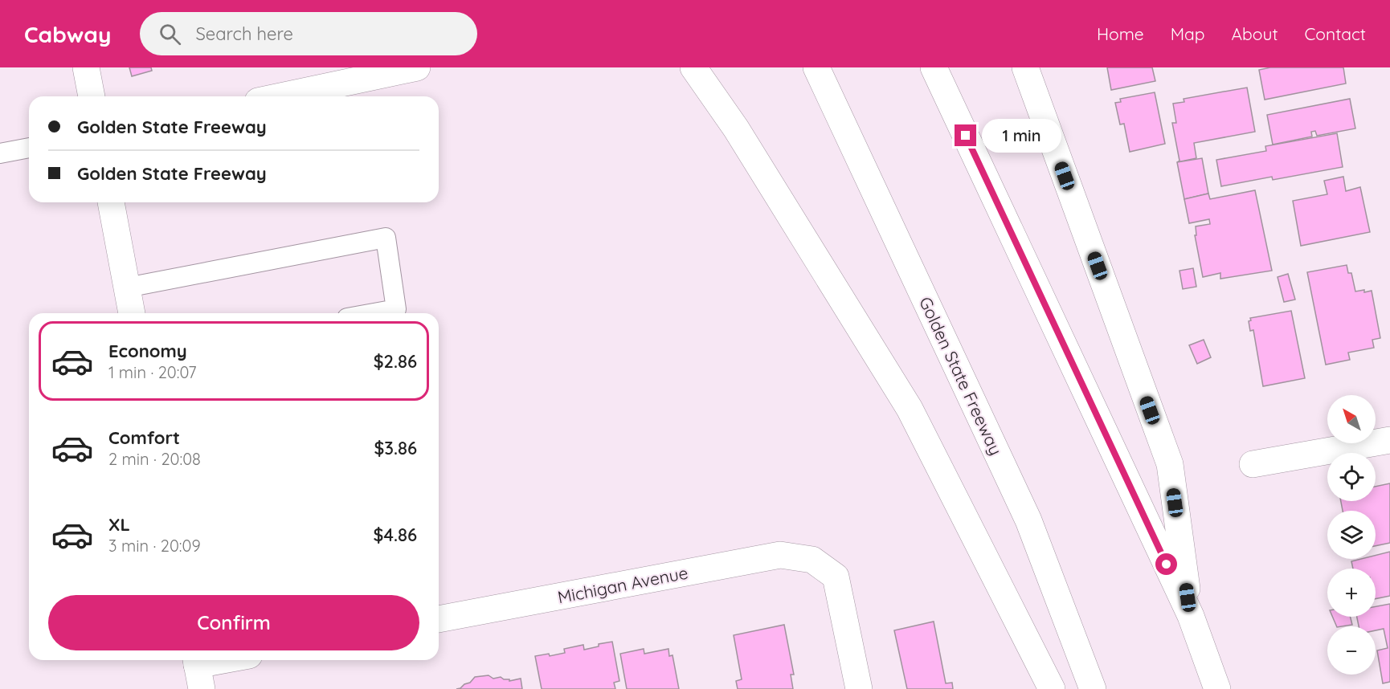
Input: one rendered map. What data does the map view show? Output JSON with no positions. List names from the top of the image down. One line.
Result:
{"streets":{"main road":["Golden State Freeway","Michigan Avenue"]},"north":"top left","page":{"header":"Cabway","search":"Search here","nav":["Home","Map","About","Contact"],"banner":["Golden State Freeway","Golden State Freeway"],"bubble":"1 min","list":[{"name":"Economy","note":"1 min · 20:07","value":"$2.86"},{"name":"Comfort","note":"2 min · 20:08","value":"$3.86"},{"name":"XL","note":"3 min · 20:09","value":"$4.86"}],"map_buttons":["+","−"],"buttons":"Confirm"}}
